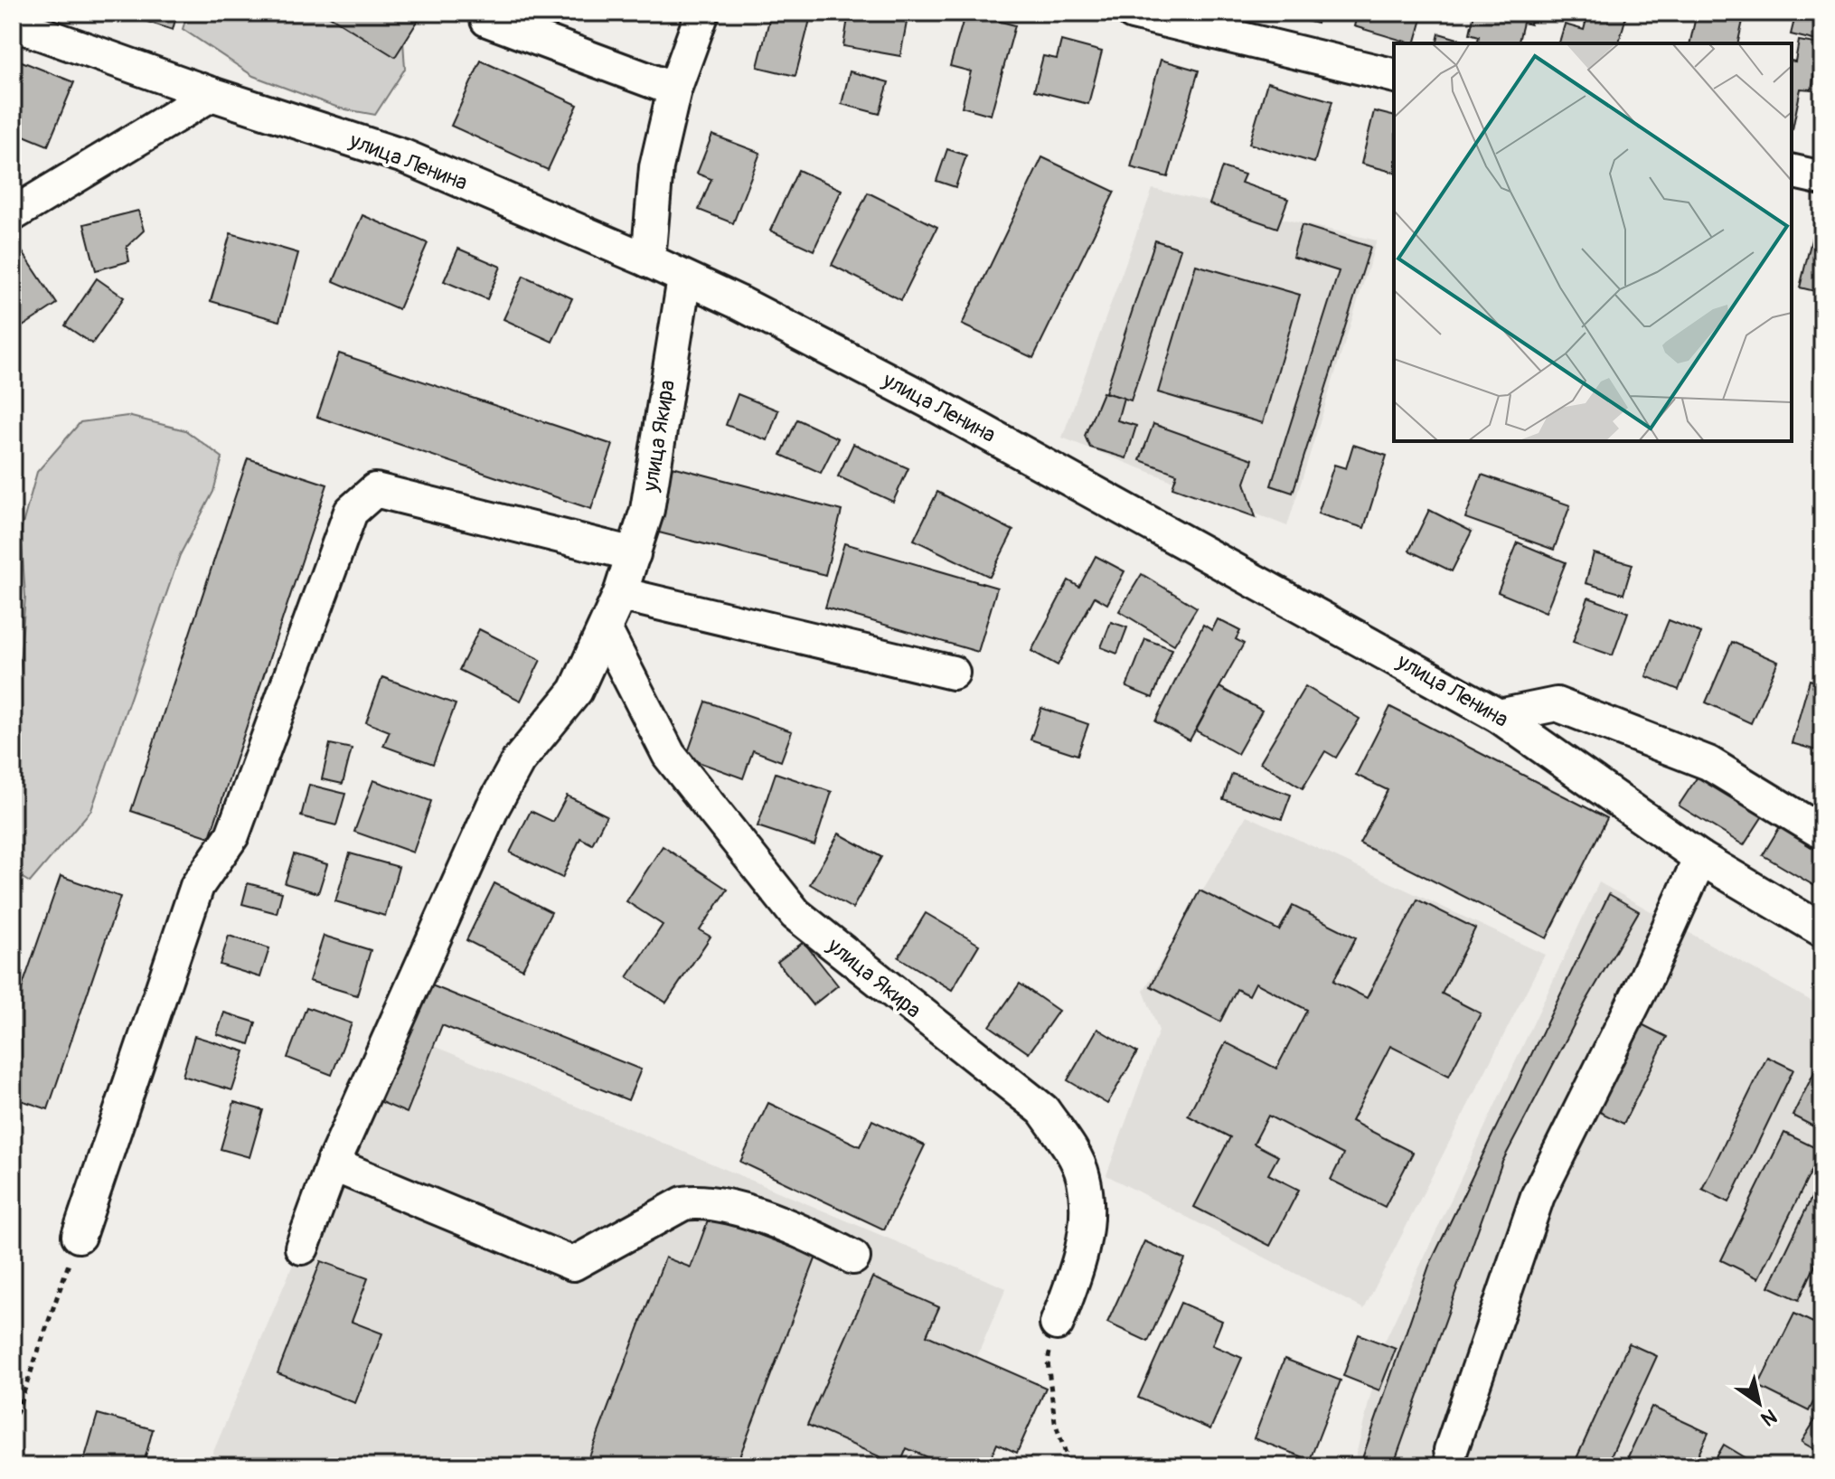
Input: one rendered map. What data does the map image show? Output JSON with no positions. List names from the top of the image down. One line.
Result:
{"streets":{"street":["улица Ленина","улица Якира"]},"crossings":[["улица Ленина","улица Якира"]],"north":"bottom right"}
